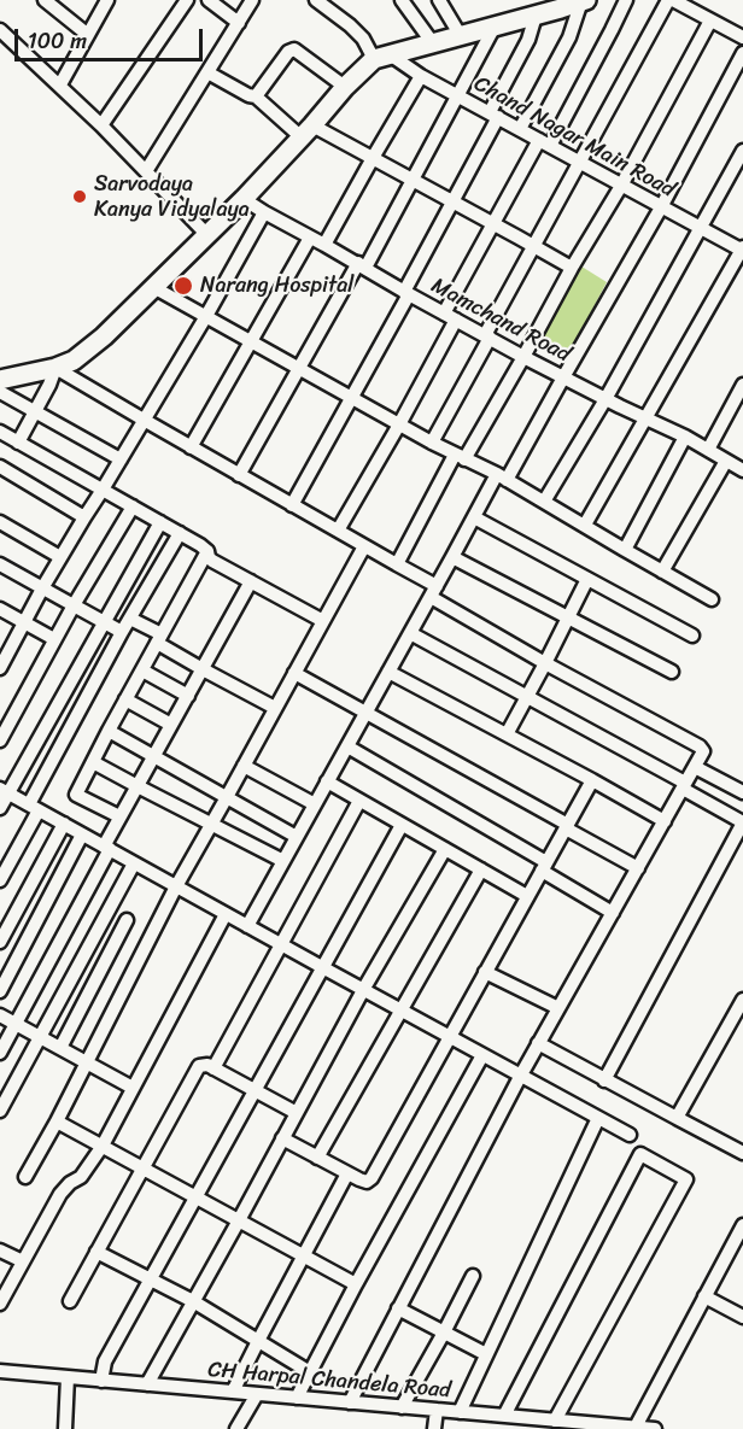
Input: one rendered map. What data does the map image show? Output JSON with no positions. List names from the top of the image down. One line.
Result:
{"streets":{"street":["Chand Nagar Main Road","Mamchand Road","CH Harpal Chandela Road"]},"places":["Sarvodaya Kanya Vidyalaya","Narang Hospital"],"scale_bar":"100 m"}
